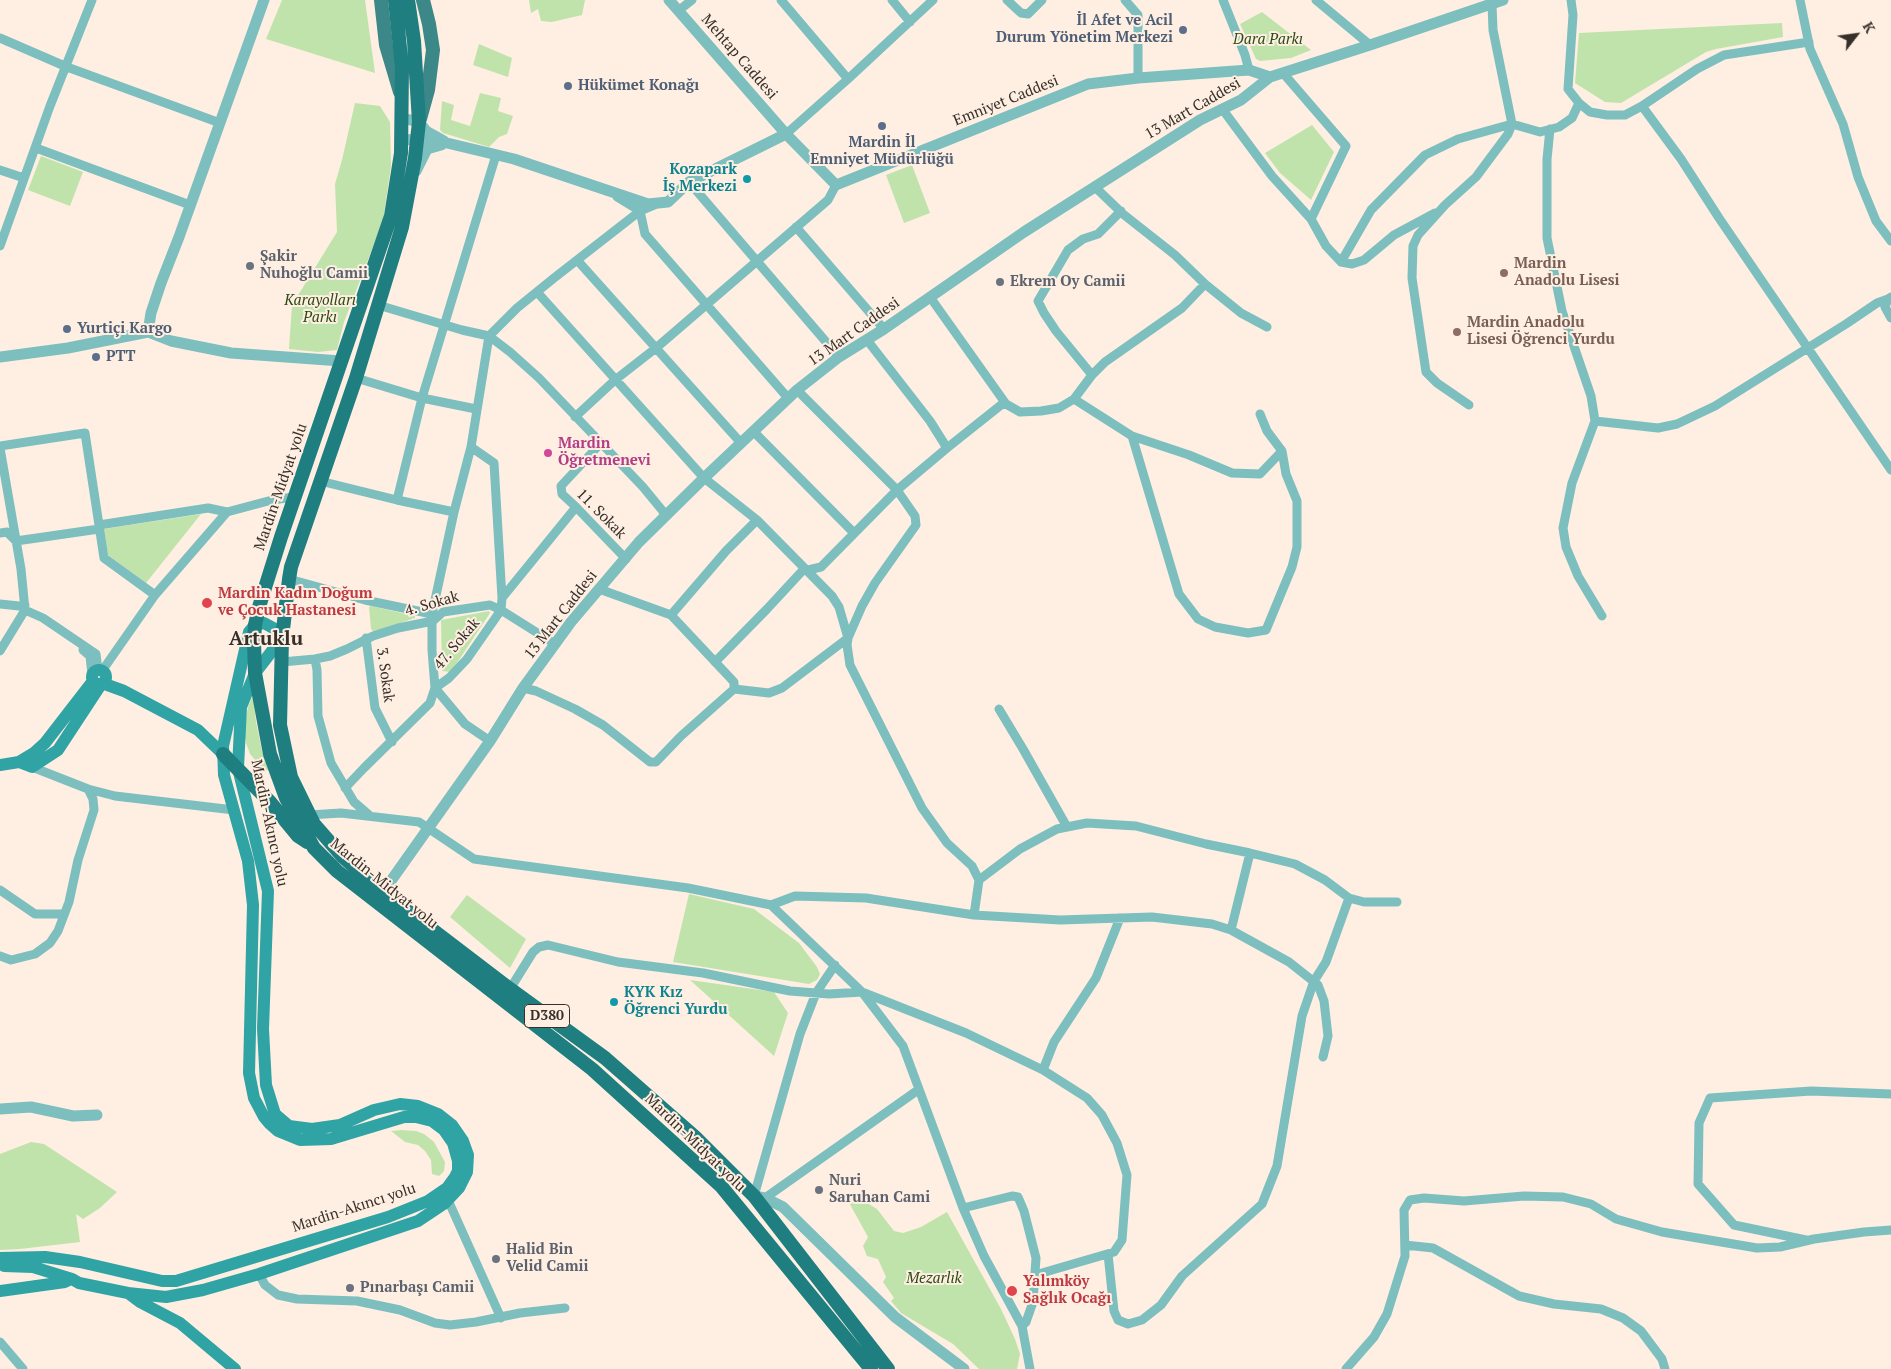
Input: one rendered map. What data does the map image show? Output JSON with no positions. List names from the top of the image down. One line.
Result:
{"streets":{"highway":["Mardin-Midyat yolu","D380"],"main road":["Mardin-Akıncı yolu"],"street":["Mehtap Caddesi","Emniyet Caddesi","13 Mart Caddesi","11. Sokak","4. Sokak","47. Sokak","3. Sokak"]},"crossings":[["Emniyet Caddesi","13 Mart Caddesi"],["13 Mart Caddesi","Mardin-Midyat yolu"],["13 Mart Caddesi","11. Sokak"],["13 Mart Caddesi","4. Sokak"],["Mardin-Midyat yolu","4. Sokak"],["Mardin-Midyat yolu","Mardin-Akıncı yolu"],["4. Sokak","47. Sokak"],["4. Sokak","3. Sokak"],["47. Sokak","3. Sokak"]],"districts":["Artuklu"],"parks":["Dara Parkı","Karayolları Parkı","Mezarlık"],"places":["İl Afet ve Acil Durum Yönetim Merkezi","Hükümet Konağı","Mardin İl Emniyet Müdürlüğü","Kozapark İş Merkezi","Şakir Nuhoğlu Camii","Mardin Anadolu Lisesi","Ekrem Oy Camii","Yurtiçi Kargo","Mardin Anadolu Lisesi Öğrenci Yurdu","PTT","Mardin Öğretmenevi","Mardin Kadın Doğum ve Çocuk Hastanesi","KYK Kız Öğrenci Yurdu","Nuri Saruhan Cami","Halid Bin Velid Camii","Pınarbaşı Camii","Yalımköy Sağlık Ocağı"],"north":"top right"}
